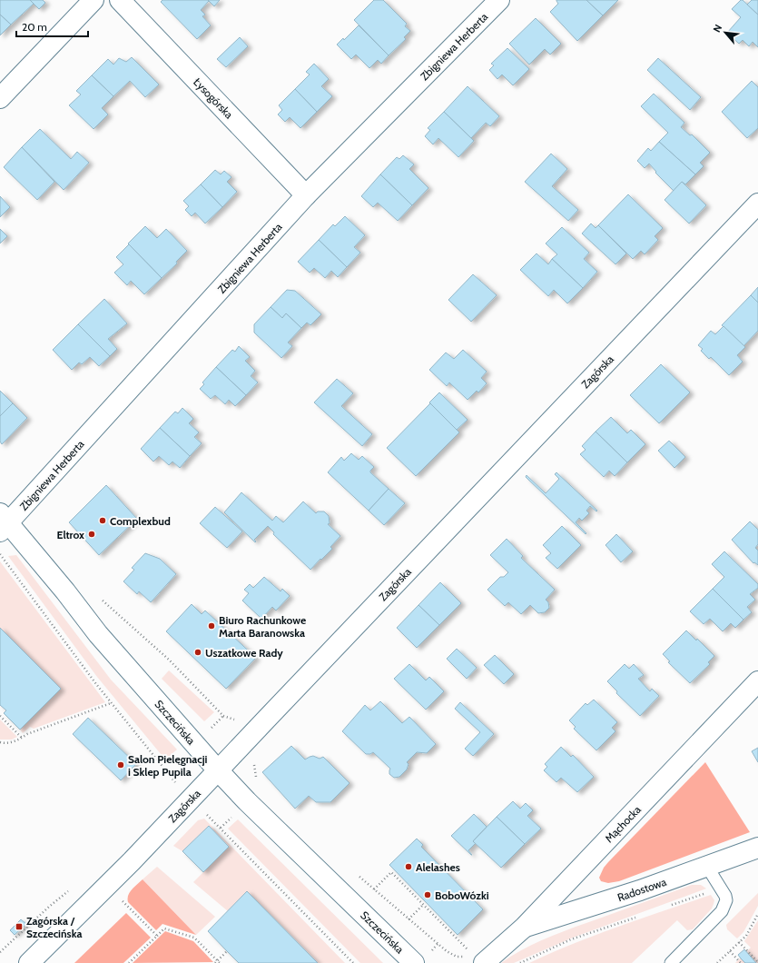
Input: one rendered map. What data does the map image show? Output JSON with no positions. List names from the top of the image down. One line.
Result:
{"streets":{"street":["Zbigniewa Herberta","Łysogórska","Zagórska","Szczecińska","Mąchocka","Radostowa"]},"crossings":[["Zbigniewa Herberta","Łysogórska"],["Zbigniewa Herberta","Szczecińska"],["Zagórska","Szczecińska"],["Mąchocka","Radostowa"]],"places":{"other":["Complexbud","Eltrox","Biuro Rachunkowe Marta Baranowska","Uszatkowe Rady","Salon Pielęgnacji i Sklep Pupila","Alelashes","BoboWózki"],"transit":["Zagórska / Szczecińska"]},"scale_bar":"20 m","north":"top left"}
